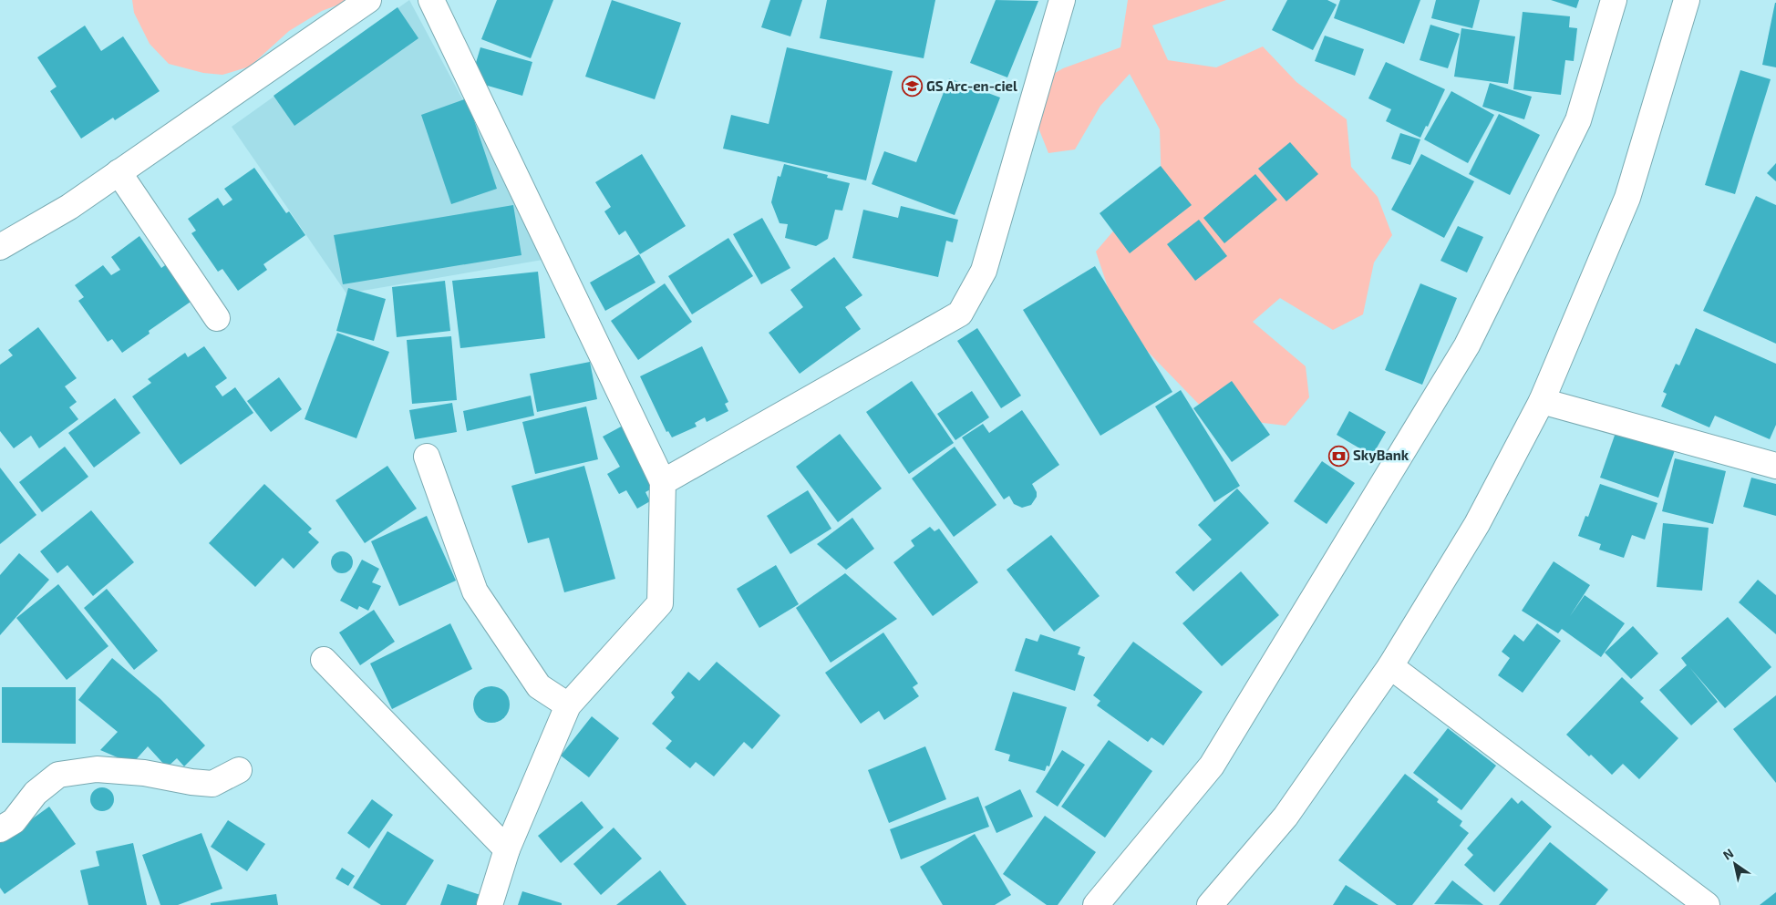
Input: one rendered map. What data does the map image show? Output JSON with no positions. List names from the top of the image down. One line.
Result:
{"places":{"school or university":["GS Arc-en-ciel"],"bank":["SkyBank"]},"north":"top left"}
